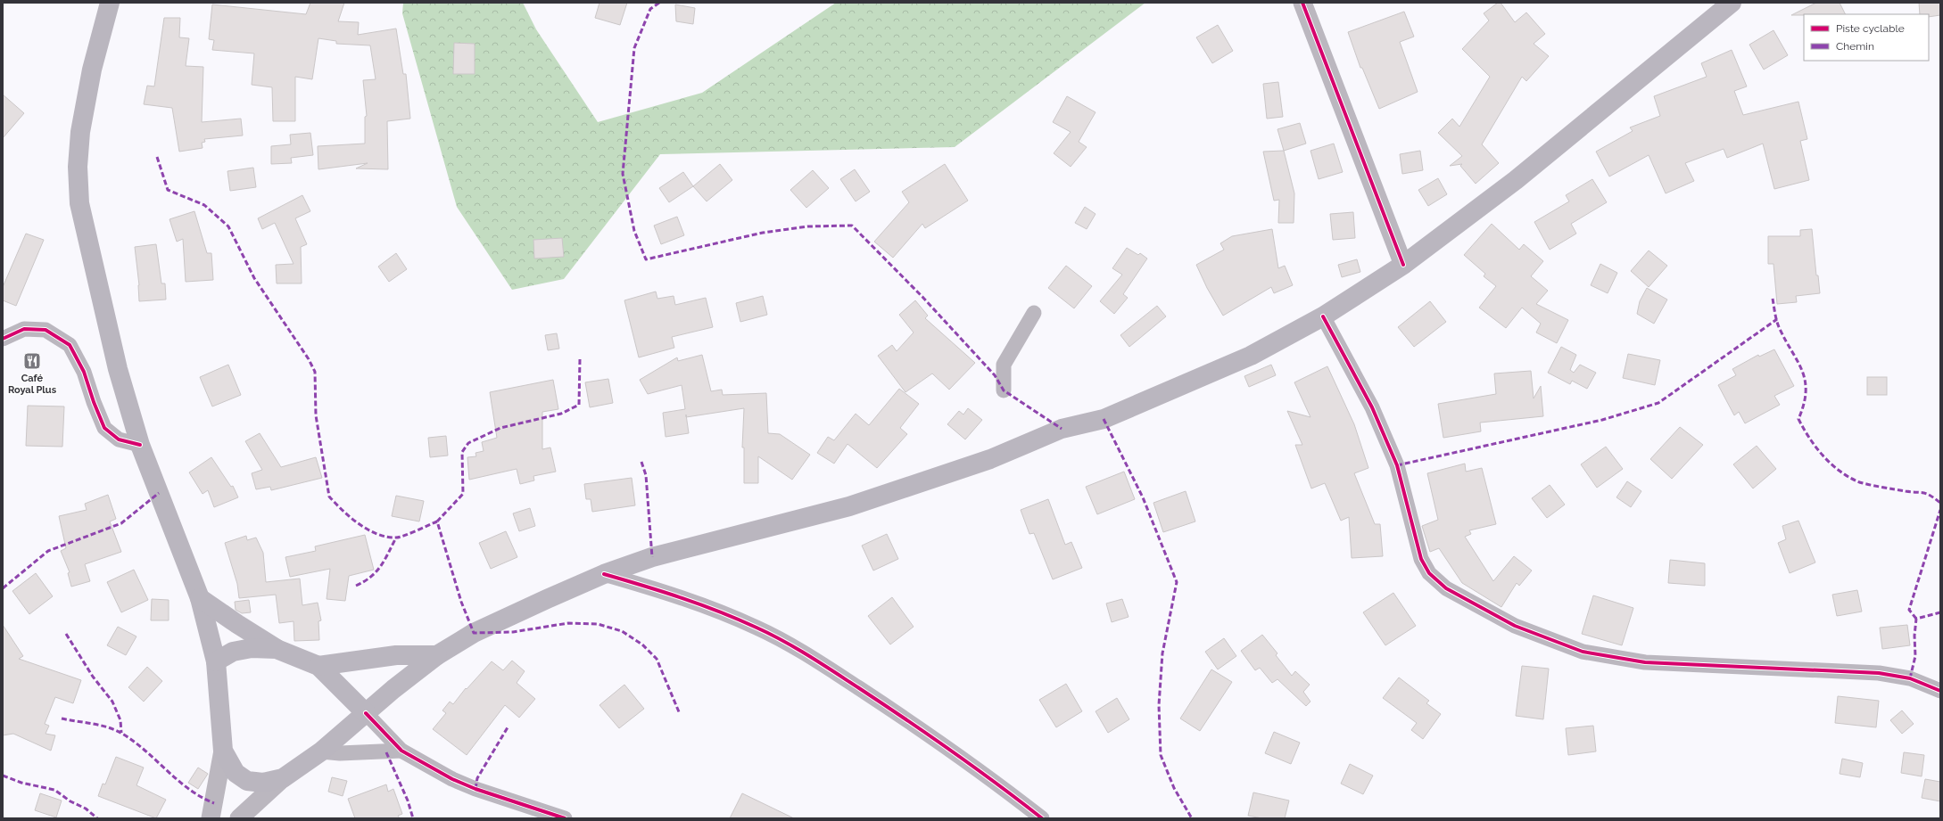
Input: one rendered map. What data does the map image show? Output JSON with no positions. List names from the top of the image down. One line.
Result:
{"places":{"restaurant":["Café Royal Plus"]},"legend":["Piste cyclable","Chemin"]}
